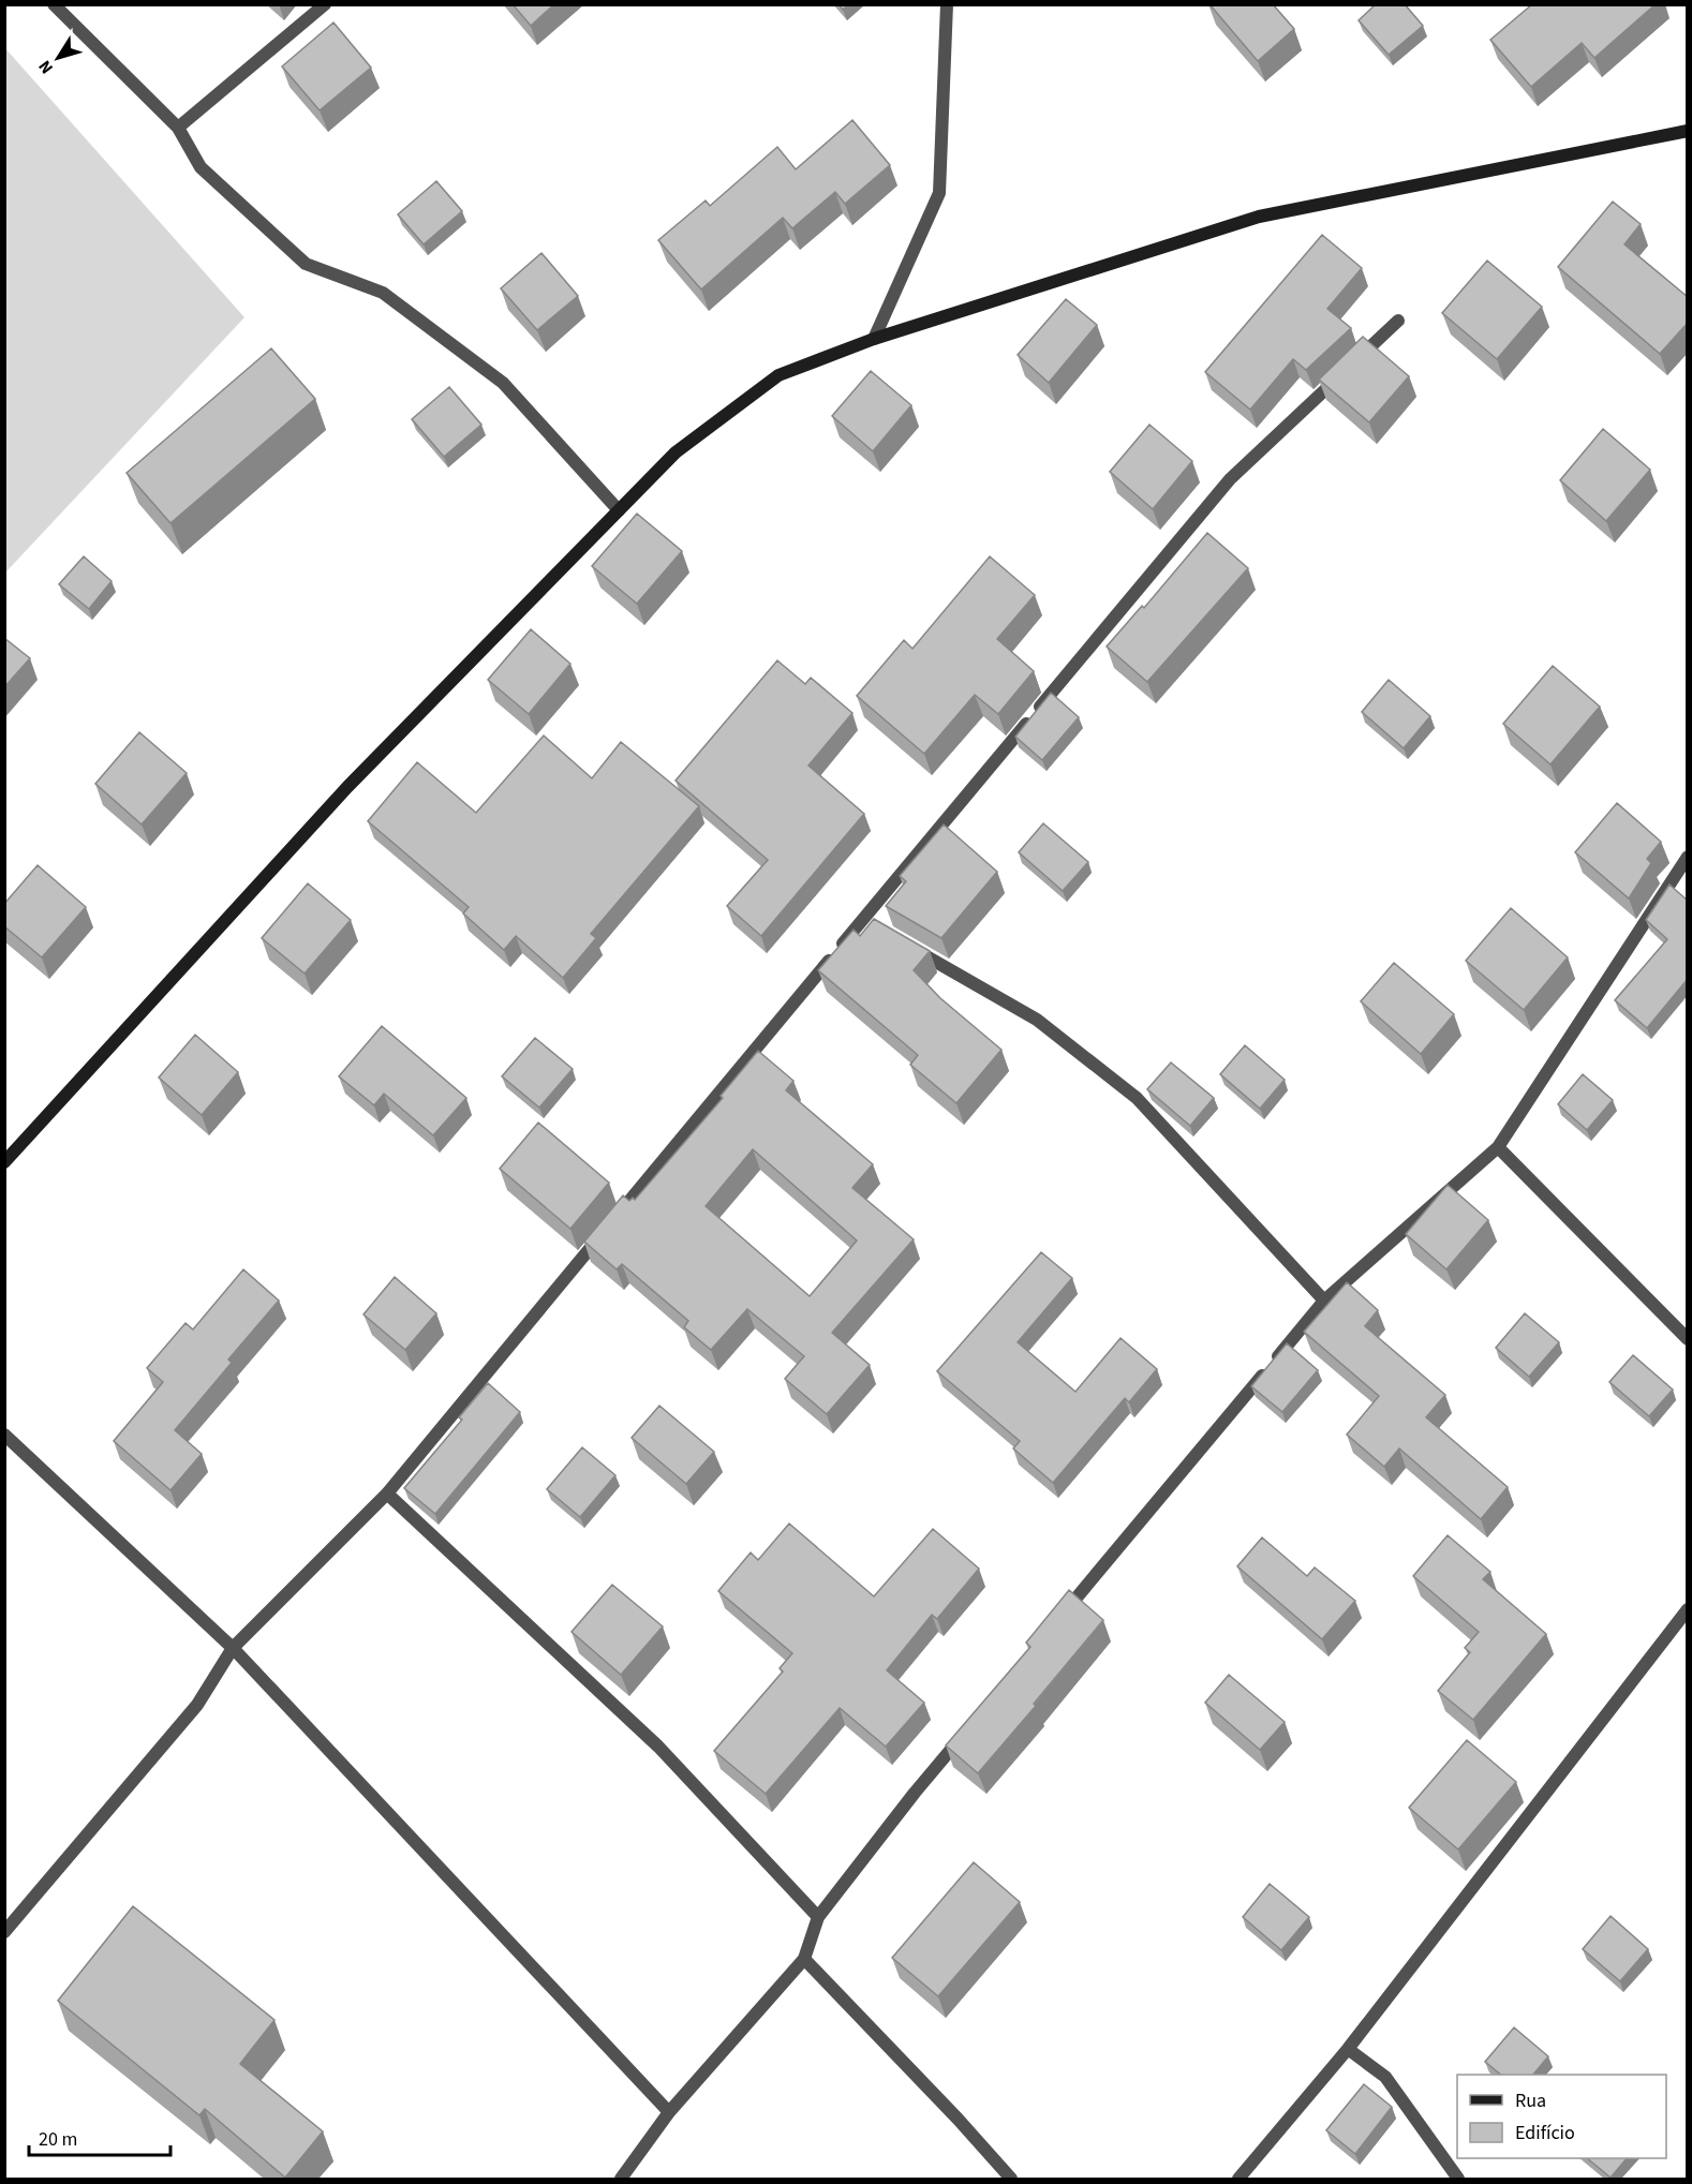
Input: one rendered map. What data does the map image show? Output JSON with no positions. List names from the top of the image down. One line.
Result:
{"legend":["Rua","Edifício"],"scale_bar":"20 m","north":"bottom left"}
